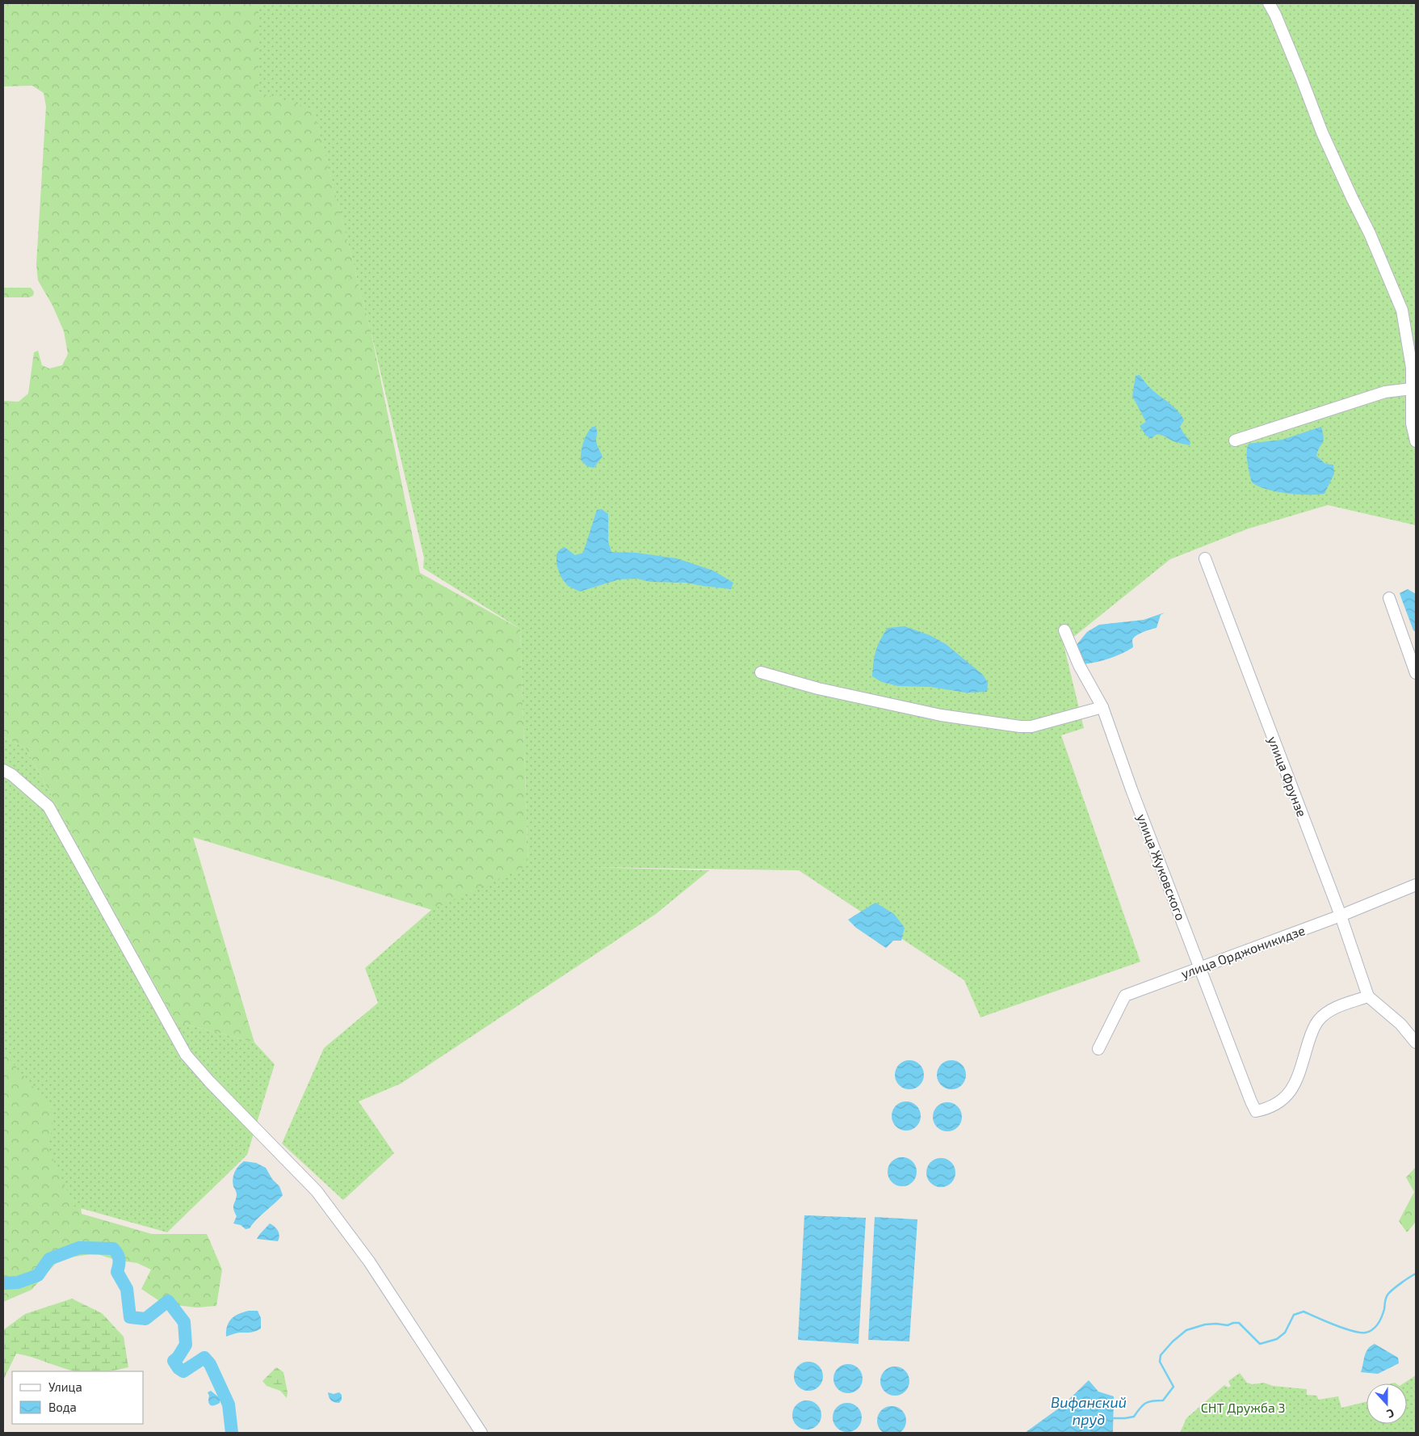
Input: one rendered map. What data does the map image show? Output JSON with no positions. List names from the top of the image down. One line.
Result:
{"streets":{"street":["улица Фрунзе","улица Жуковского","улица Орджоникидзе"]},"crossings":[["улица Фрунзе","улица Жуковского"],["улица Фрунзе","улица Орджоникидзе"],["улица Жуковского","улица Орджоникидзе"]],"water":["Вифанский пруд"],"parks":["СНТ Дружба 3"],"legend":["Улица","Вода"],"north":"bottom"}
